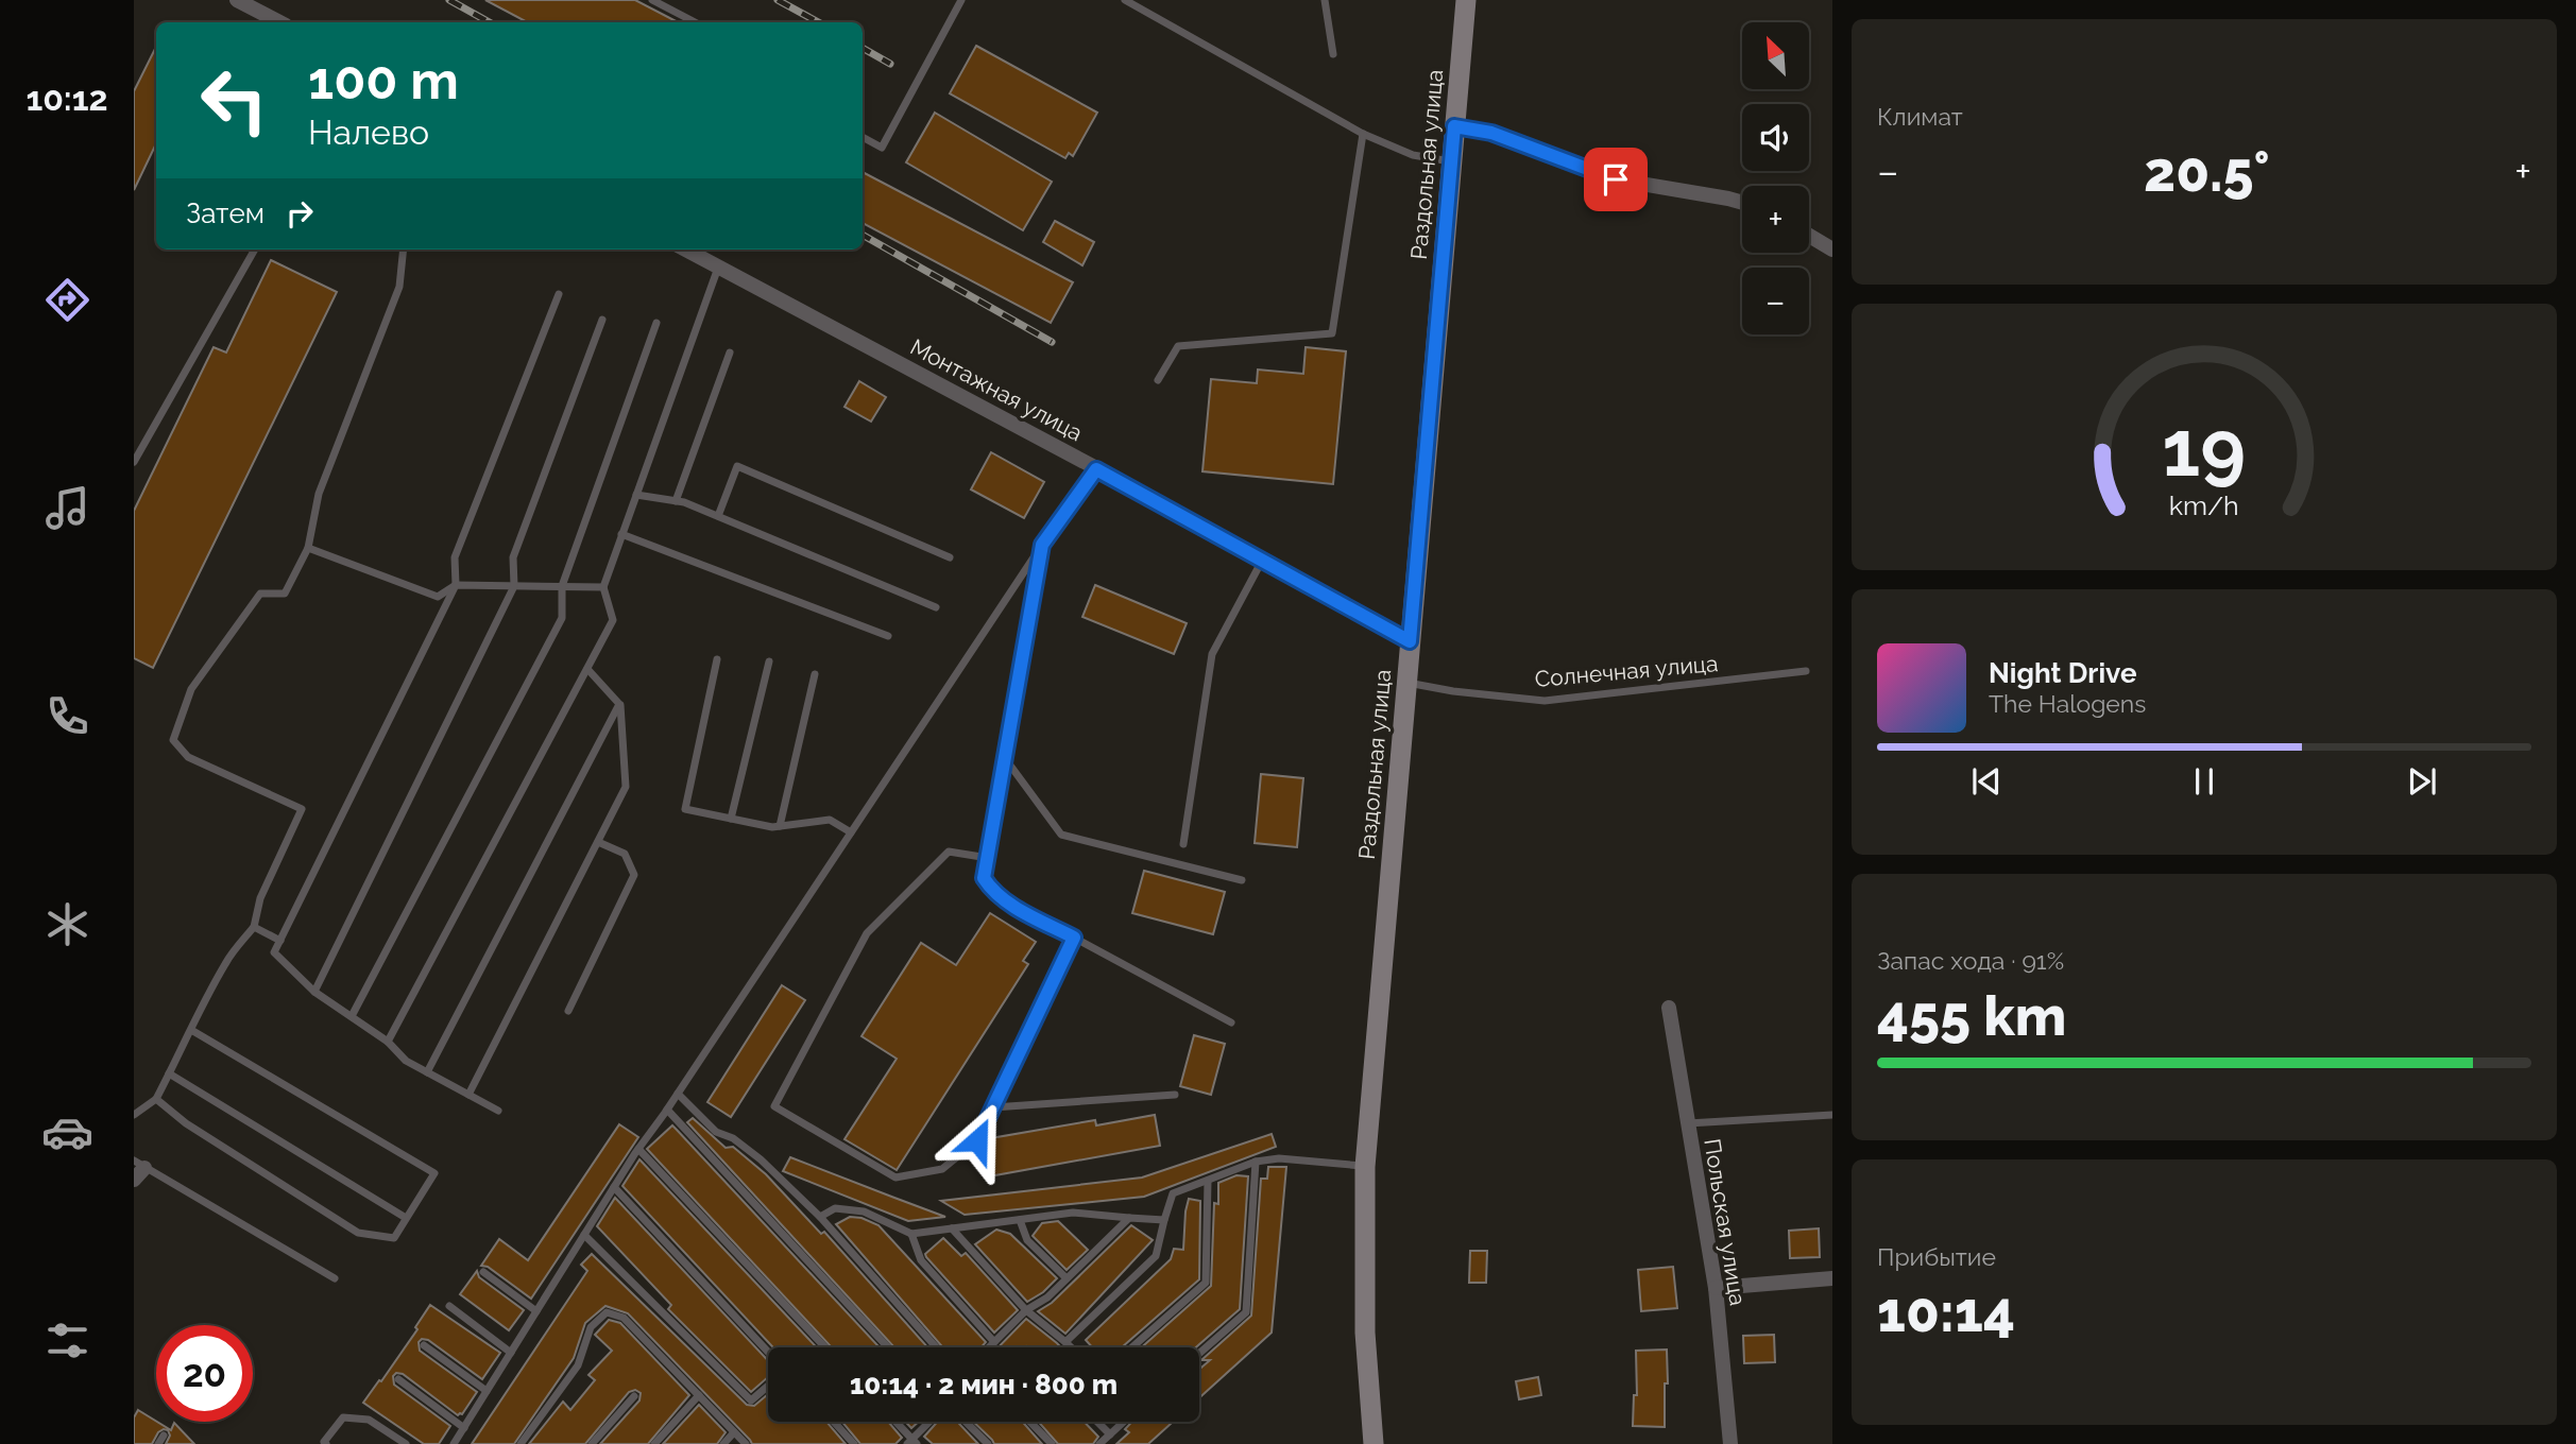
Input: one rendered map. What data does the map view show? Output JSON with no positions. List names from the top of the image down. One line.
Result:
{"streets":{"main road":["Раздольная улица"],"street":["Монтажная улица","Польская улица"],"lane":["Солнечная улица"]},"crossings":[["Раздольная улица","Монтажная улица"],["Раздольная улица","Солнечная улица"]],"north":"top left","page":{"tabs":"10:12","tile":["Климат",["Запас хода · 91%","455 km"],["Прибытие","10:14"]],"map_buttons":["+","−"],"turn":["100 m","Налево"],"heat":["−","20.5°","+"],"then":"Затем","song":["Night Drive","The Halogens"],"limit":"20","trip":"10:14 · 2 мин · 800 m","gauge":["19","km/h"]}}
